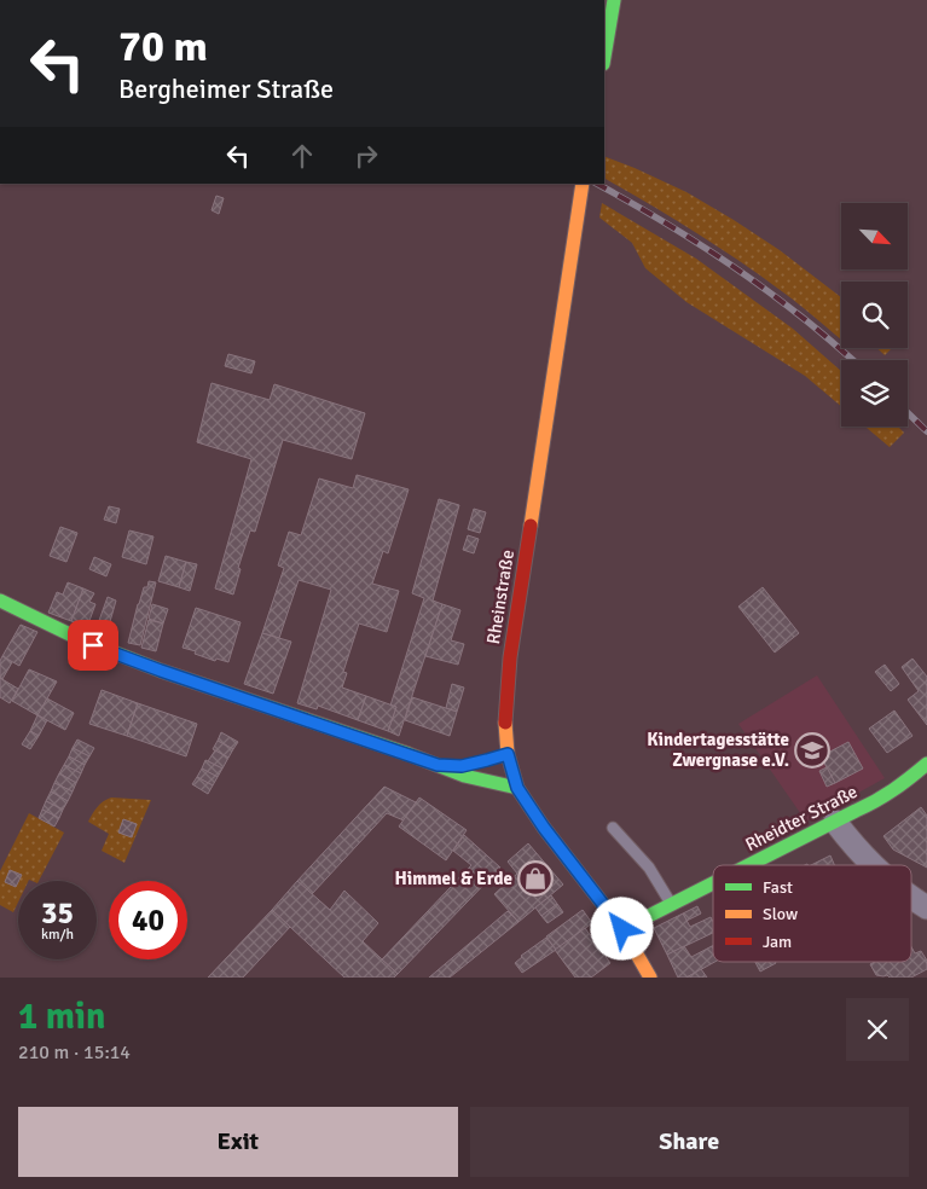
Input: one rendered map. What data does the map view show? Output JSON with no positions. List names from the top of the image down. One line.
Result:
{"streets":{"street":["Rheinstraße","Rheidter Straße"]},"crossings":[["Rheinstraße","Rheidter Straße"]],"places":{"school or university":["Kindertagesstätte Zwergnase e.V."],"shop":["Himmel & Erde"]},"legend":["Fast","Slow","Jam"],"north":"bottom right","page":{"turn":["70 m","Bergheimer Straße"],"speed":"35 km/h","limit":"40","heading":["1 min","210 m · 15:14"],"buttons":["Exit","Share"]}}
